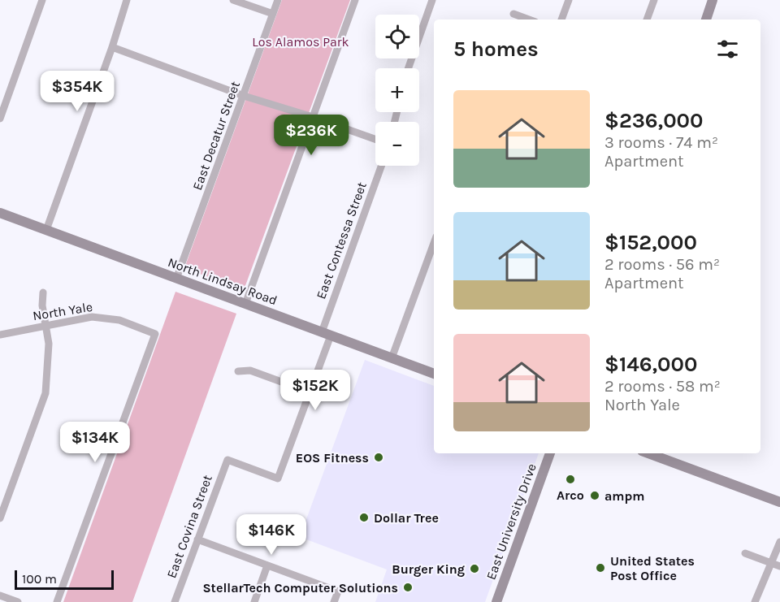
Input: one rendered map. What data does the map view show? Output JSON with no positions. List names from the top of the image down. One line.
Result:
{"streets":{"main road":["North Lindsay Road","East University Drive"],"street":["East Decatur Street","East Contessa Street","North Yale","East Covina Street"]},"crossings":[["East Decatur Street","North Lindsay Road"],["East Contessa Street","North Lindsay Road"],["East Contessa Street","East Covina Street"]],"parks":["Los Alamos Park"],"places":["EOS Fitness","Arco","ampm","Dollar Tree","United States Post Office","Burger King","StellarTech Computer Solutions"],"scale_bar":"100 m","page":{"map_buttons":["+","−"],"heading":"5 homes","price":["$354K","$236K","$152K","$134K","$146K"],"list":[{"name":"$236,000","note":"3 rooms · 74 m² · Apartment"},{"name":"$152,000","note":"2 rooms · 56 m² · Apartment"},{"name":"$146,000","note":"2 rooms · 58 m² · North Yale"}],"scale":"100 m"}}
